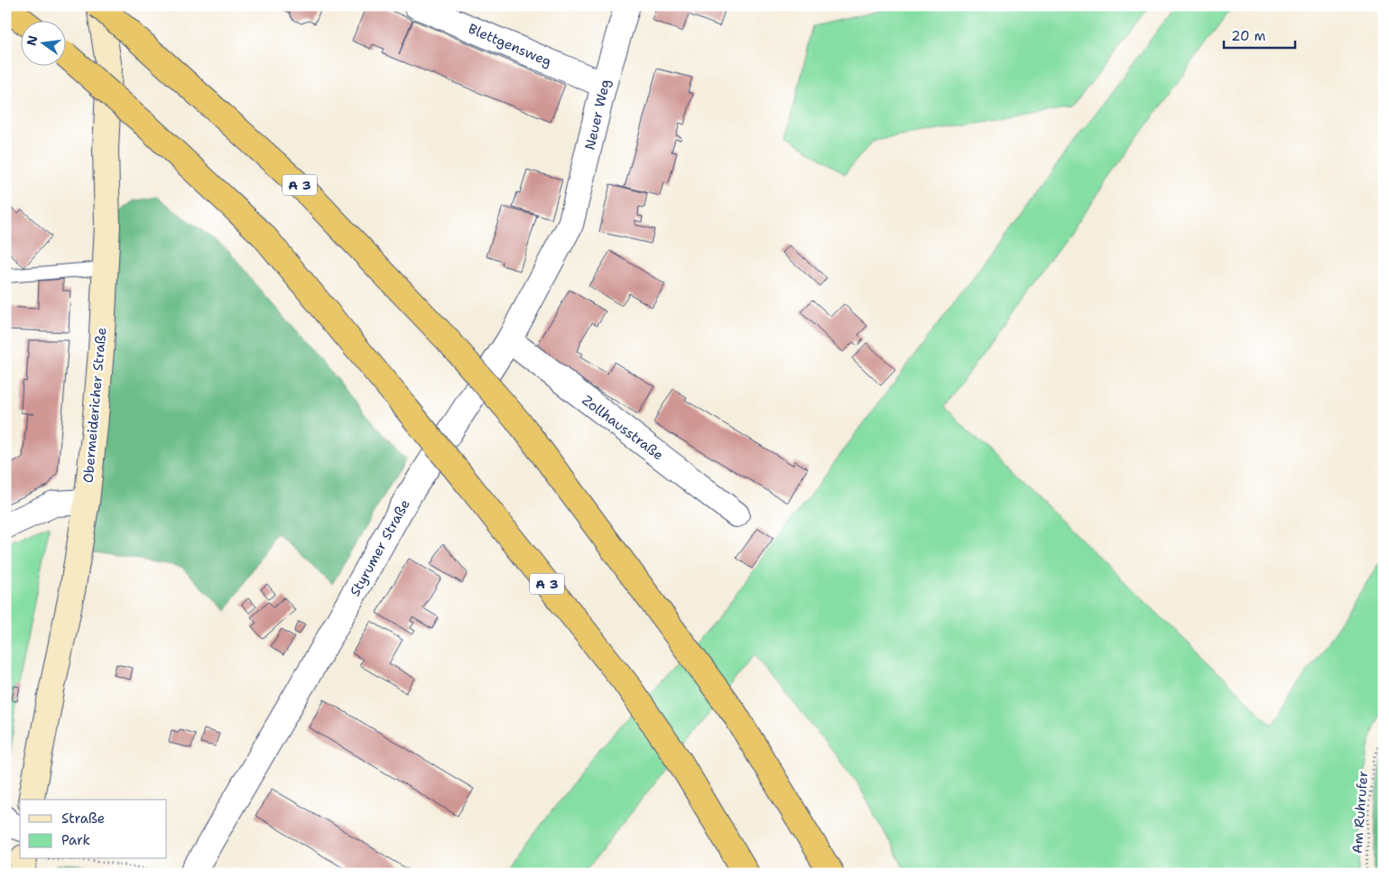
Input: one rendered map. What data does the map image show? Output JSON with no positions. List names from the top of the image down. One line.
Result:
{"streets":{"highway":["A 3"],"main road":["Obermeidericher Straße"],"street":["Blettgensweg","Neuer Weg","Zollhausstraße","Styrumer Straße"],"path":["Am Ruhrufer"]},"crossings":[["Blettgensweg","Neuer Weg"],["Neuer Weg","Styrumer Straße"],["A 3","Obermeidericher Straße"],["Zollhausstraße","Styrumer Straße"]],"legend":["Straße","Park"],"scale_bar":"20 m","north":"left"}
